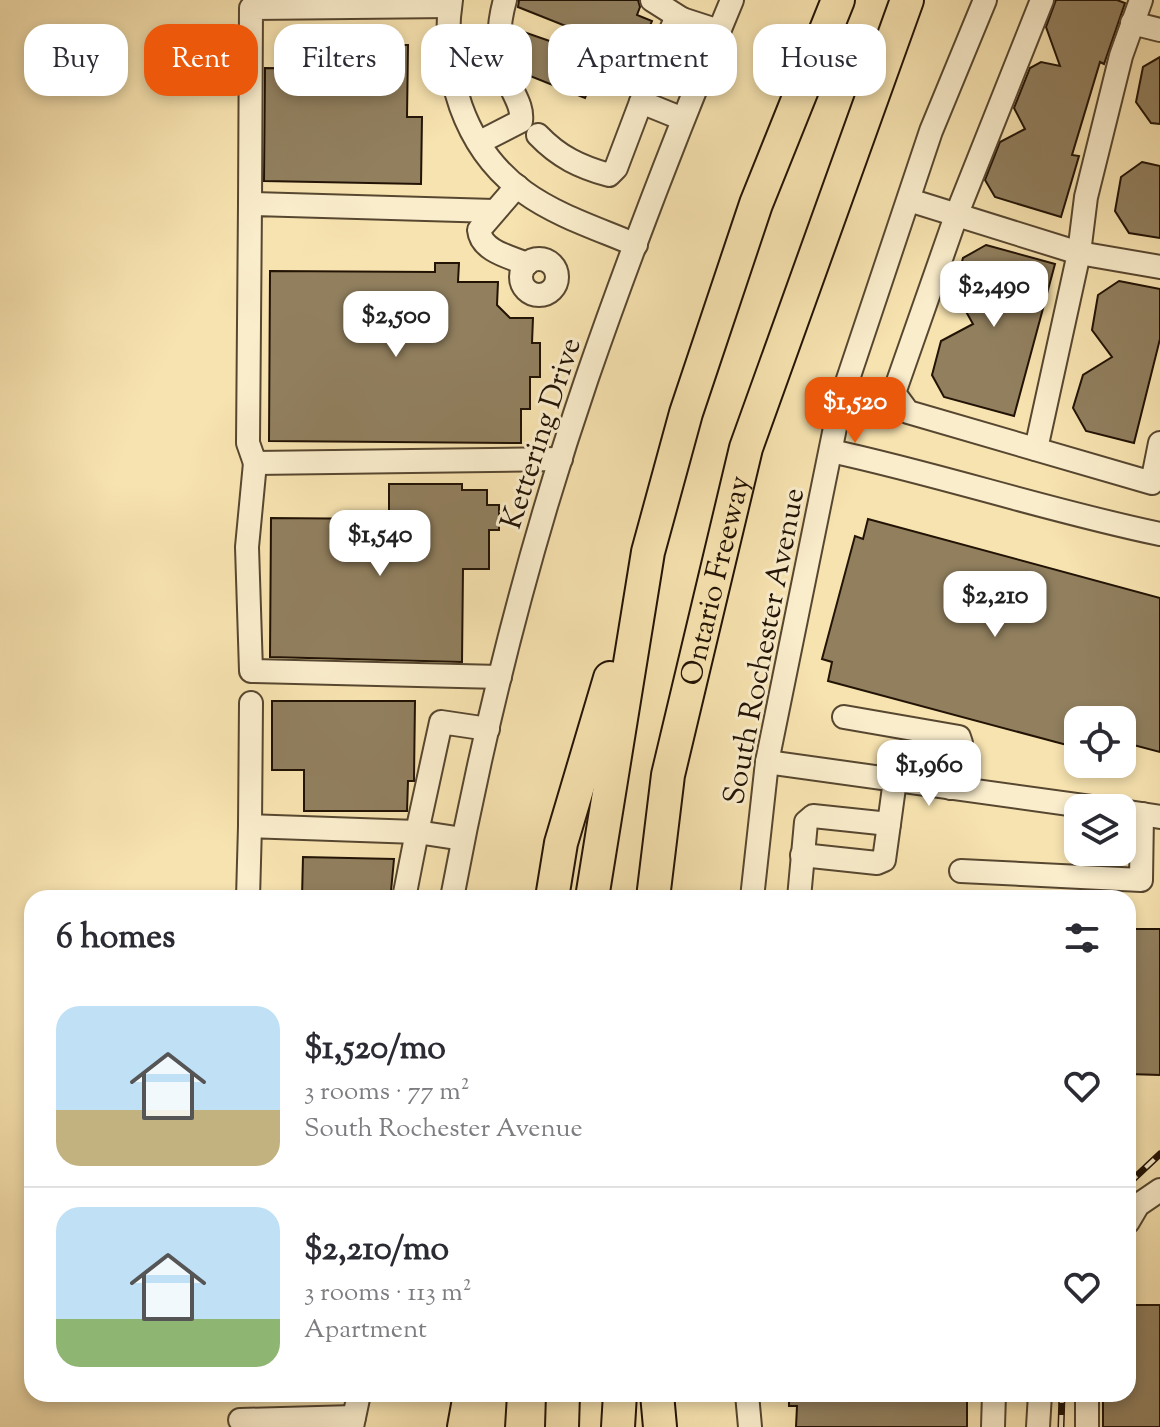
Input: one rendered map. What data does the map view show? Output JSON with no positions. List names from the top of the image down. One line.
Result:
{"streets":{"highway":["Ontario Freeway"],"street":["Kettering Drive","South Rochester Avenue"]},"page":{"chip":["Buy","Rent","Filters","New","Apartment","House"],"price":["$2,490","$2,500","$1,520","$1,540","$2,210","$1,960"],"heading":"6 homes","list":[{"name":"$1,520/mo","note":"3 rooms · 77 m² · South Rochester Avenue"},{"name":"$2,210/mo","note":"3 rooms · 113 m² · Apartment"}]}}
